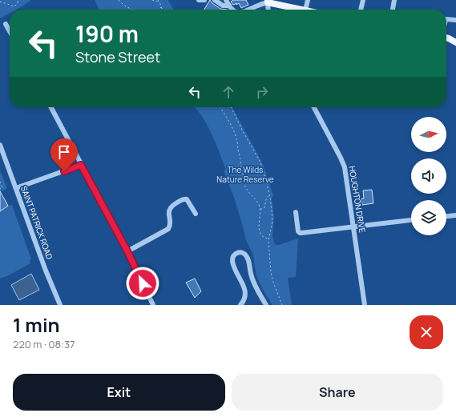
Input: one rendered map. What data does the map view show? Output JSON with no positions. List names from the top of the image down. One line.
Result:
{"streets":{"street":["HOUGHTON DRIVE","SAINT PATRICK ROAD"]},"parks":["The Wilds Nature Reserve"],"north":"right","page":{"turn":["190 m","Stone Street"],"heading":["1 min","220 m · 08:37"],"buttons":["Exit","Share"]}}
